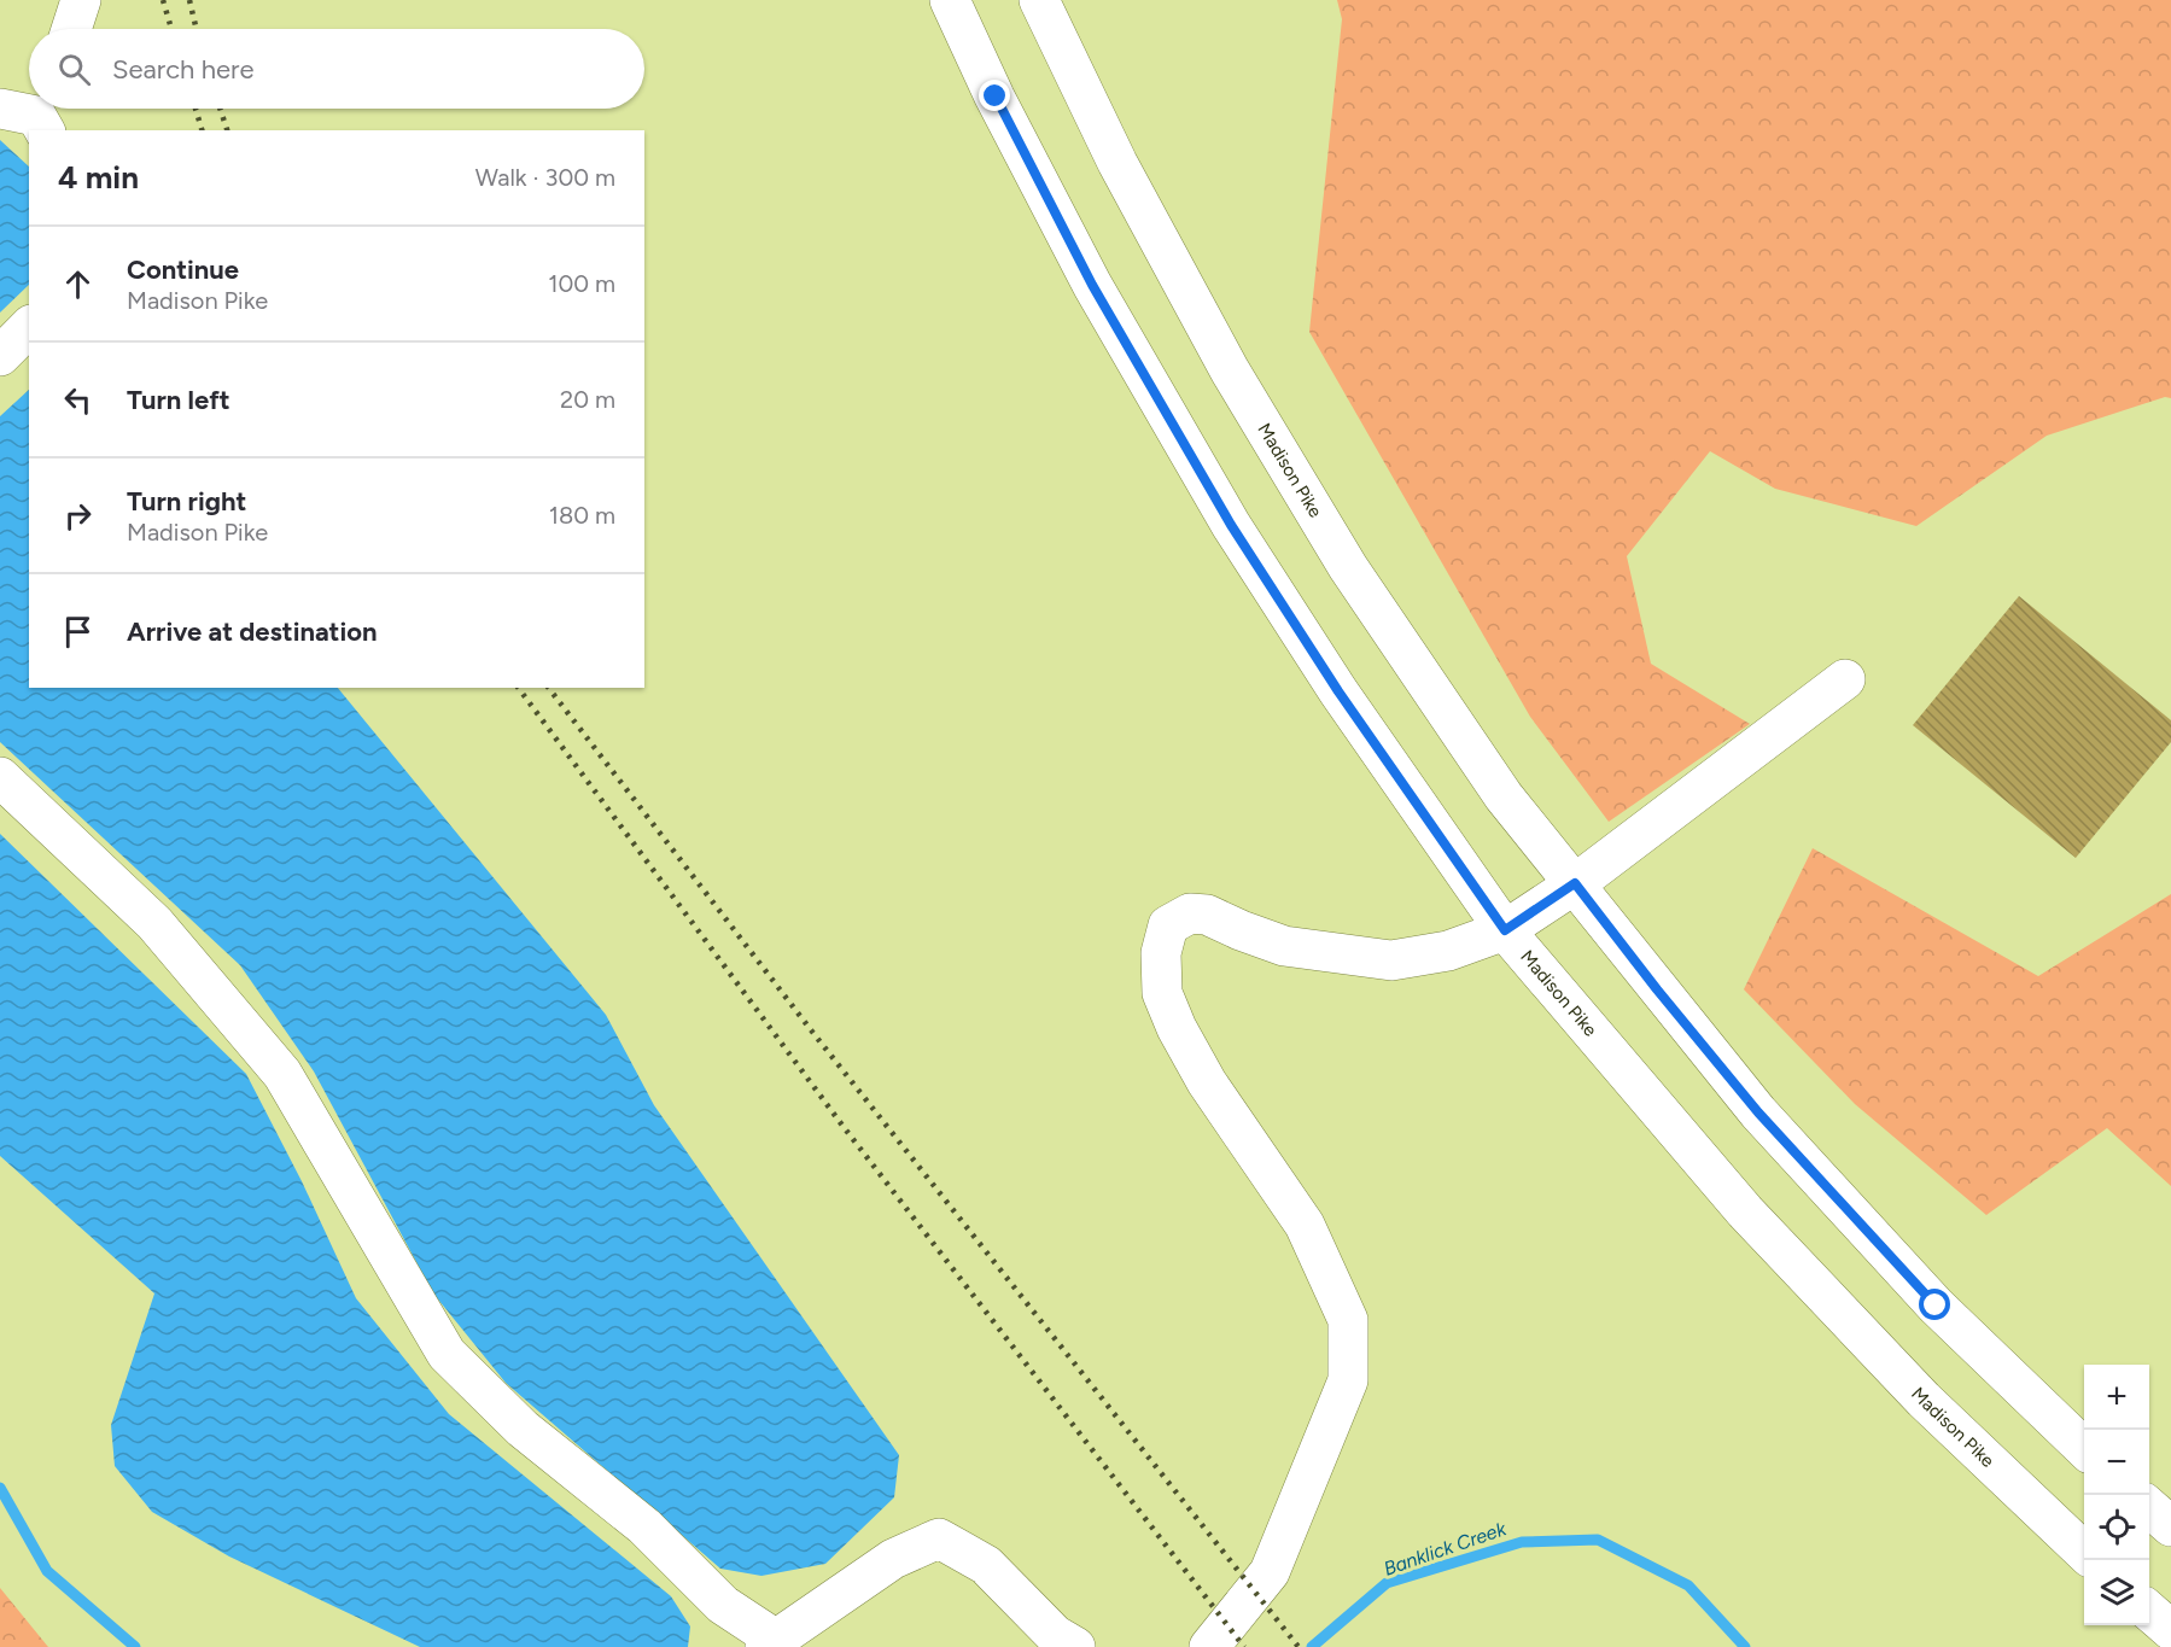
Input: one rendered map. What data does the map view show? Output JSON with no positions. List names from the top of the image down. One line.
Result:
{"streets":{"main road":["Madison Pike"]},"water":["Banklick Creek"],"page":{"search":"Search here","heading":["4 min","Walk · 300 m"],"list":[["Continue","Madison Pike","100 m"],["Turn left","20 m"],["Turn right","Madison Pike","180 m"],"Arrive at destination"],"map_buttons":["+","−"]}}
